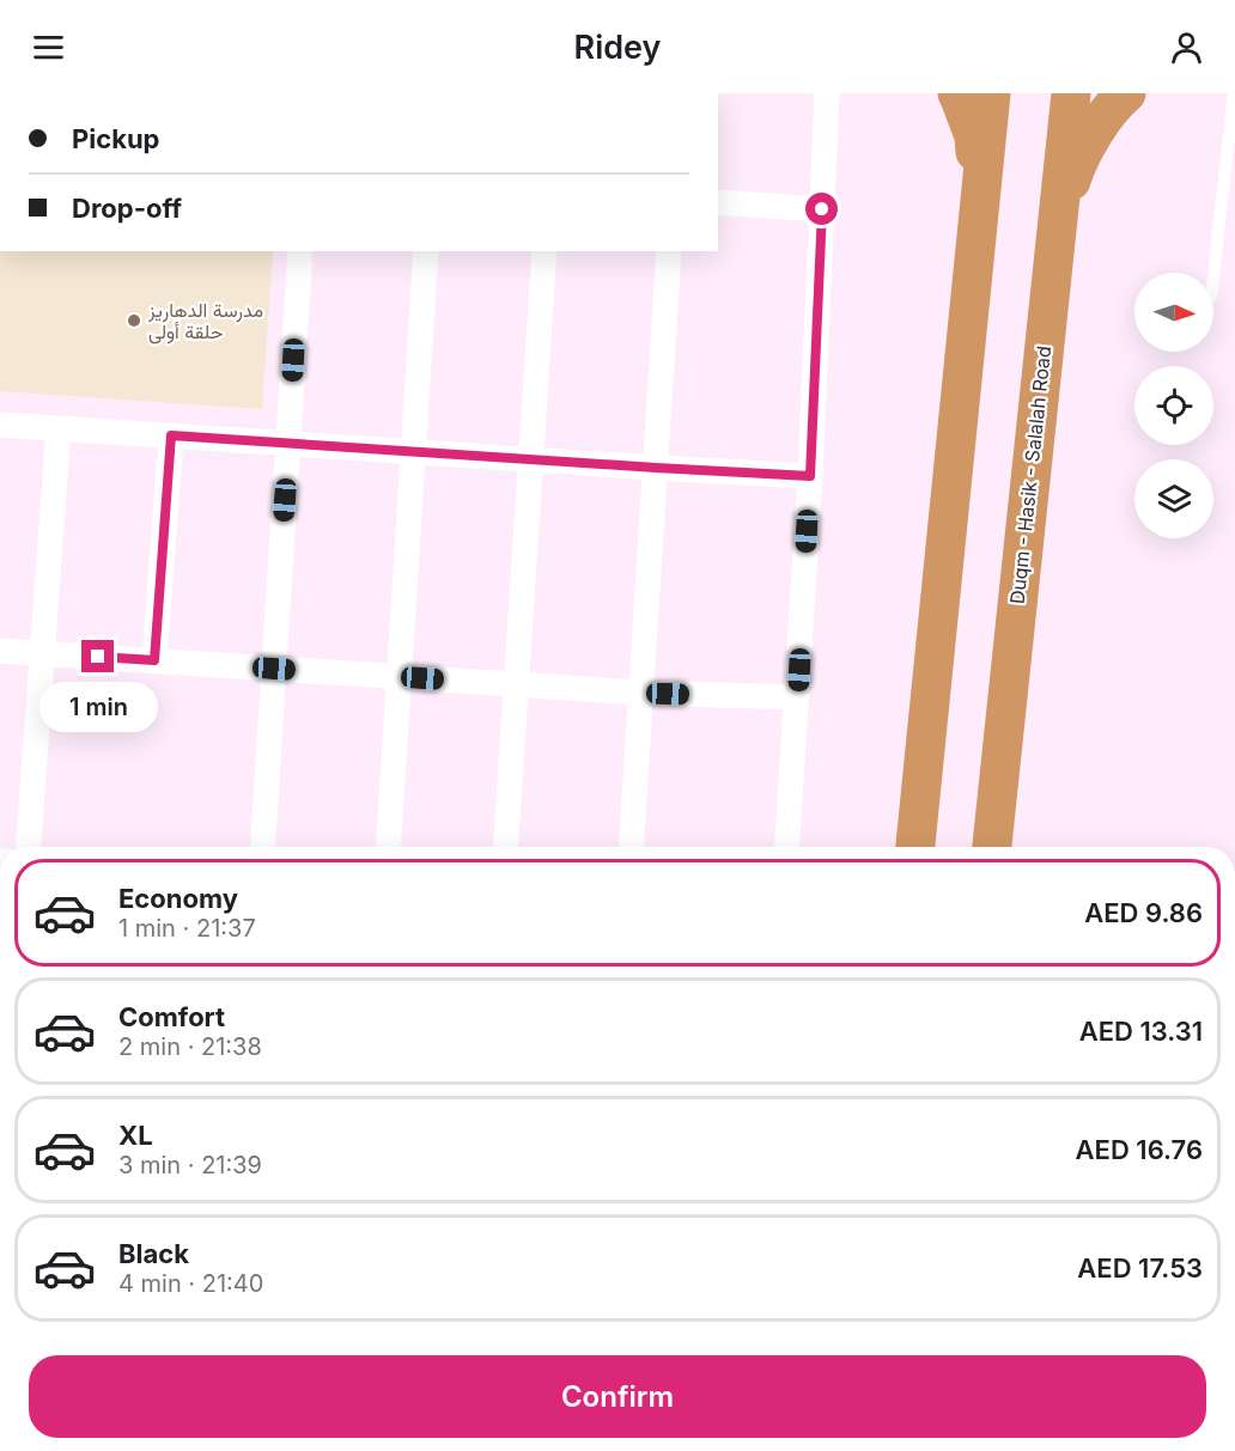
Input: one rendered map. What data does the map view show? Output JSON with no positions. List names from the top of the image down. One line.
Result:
{"streets":{"highway":["Duqm - Hasik - Salalah Road"]},"places":["مدرسة الدهاريز حلقة أولى"],"north":"right","page":{"header":"Ridey","banner":["Pickup","Drop-off"],"bubble":"1 min","list":[{"name":"Economy","note":"1 min · 21:37","value":"AED 9.86"},{"name":"Comfort","note":"2 min · 21:38","value":"AED 13.31"},{"name":"XL","note":"3 min · 21:39","value":"AED 16.76"},{"name":"Black","note":"4 min · 21:40","value":"AED 17.53"}],"buttons":"Confirm"}}
